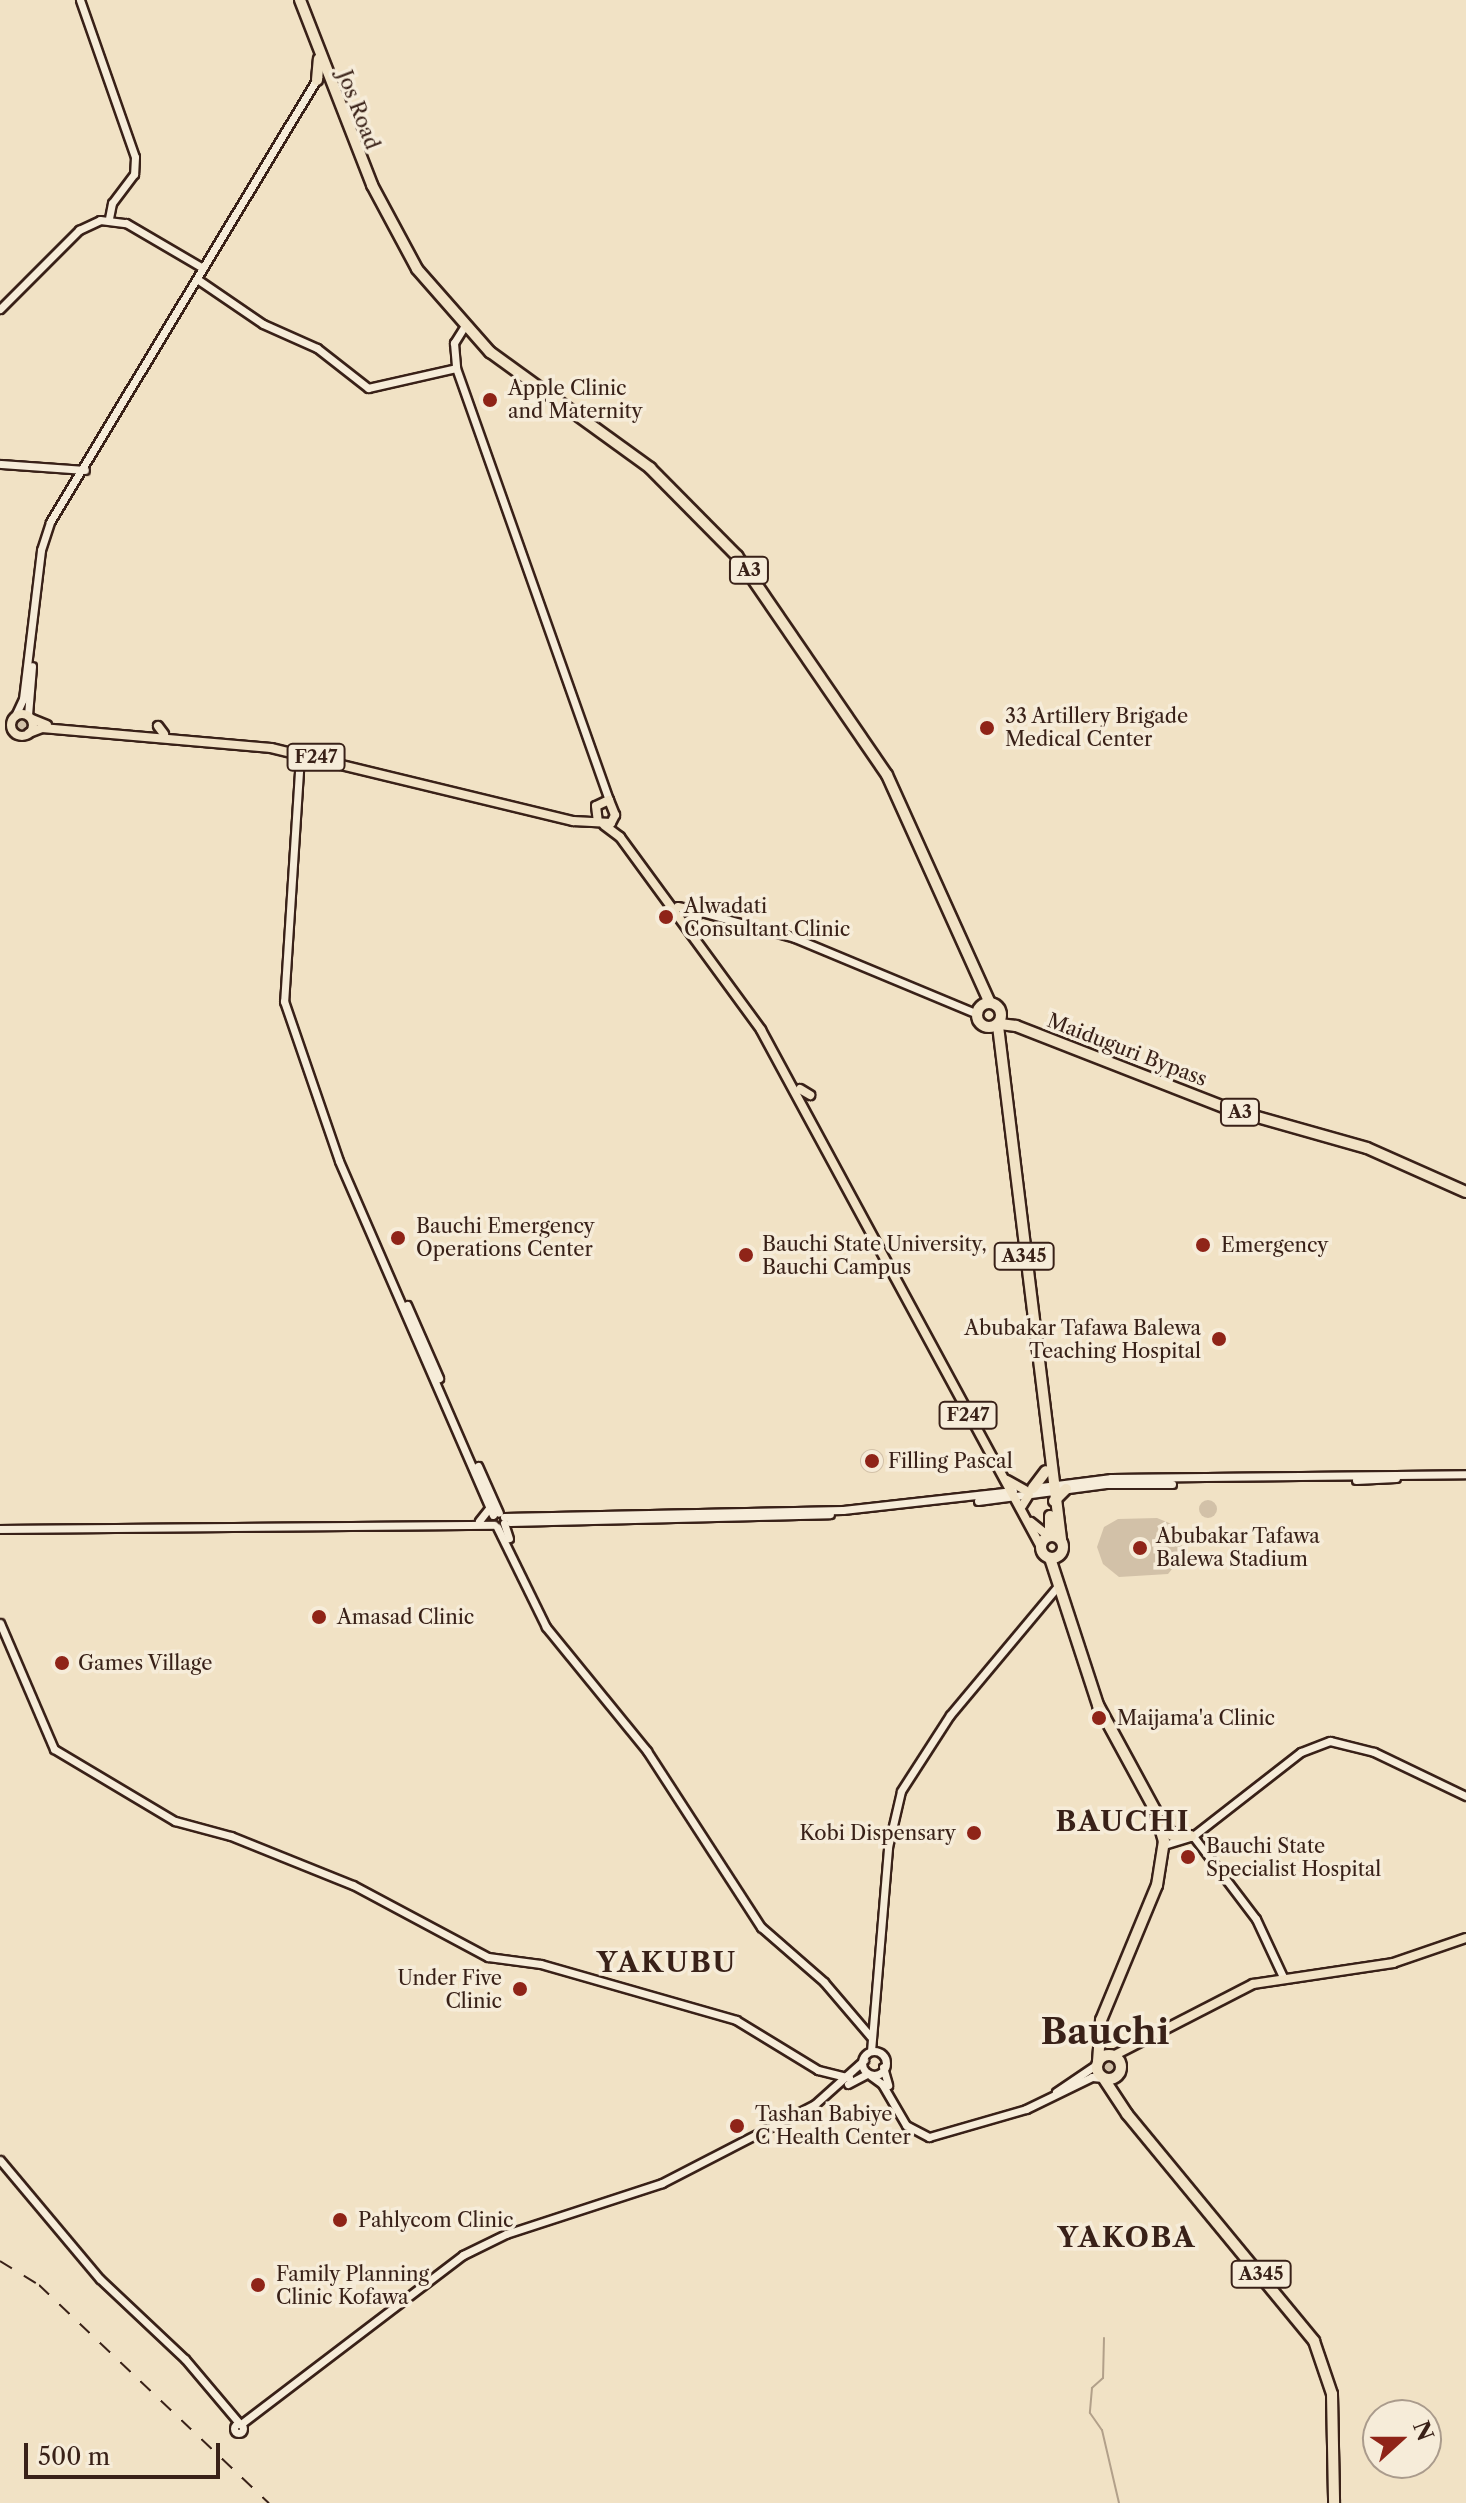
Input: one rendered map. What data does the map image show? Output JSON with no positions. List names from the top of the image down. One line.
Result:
{"streets":{"highway":["Jos Road","A3","Maiduguri Bypass","A345"],"main road":["F247"]},"crossings":[["Jos Road","A3"],["A3","Maiduguri Bypass"],["A3","A345"],["F247","A345"],["Maiduguri Bypass","A345"]],"districts":["BAUCHI","YAKUBU","Bauchi","YAKOBA"],"places":["Apple Clinic and Maternity","33 Artillery Brigade Medical Center","Alwadati Consultant Clinic","Bauchi Emergency Operations Center","Emergency","Bauchi State University, Bauchi Campus","Abubakar Tafawa Balewa Teaching Hospital","Filling Pascal","Abubakar Tafawa Balewa Stadium","Amasad Clinic","Games Village","Maijama'a Clinic","Kobi Dispensary","Bauchi State Specialist Hospital","Under Five Clinic","Tashan Babiye C Health Center","Pahlycom Clinic","Family Planning Clinic Kofawa"],"scale_bar":"500 m","north":"right"}
